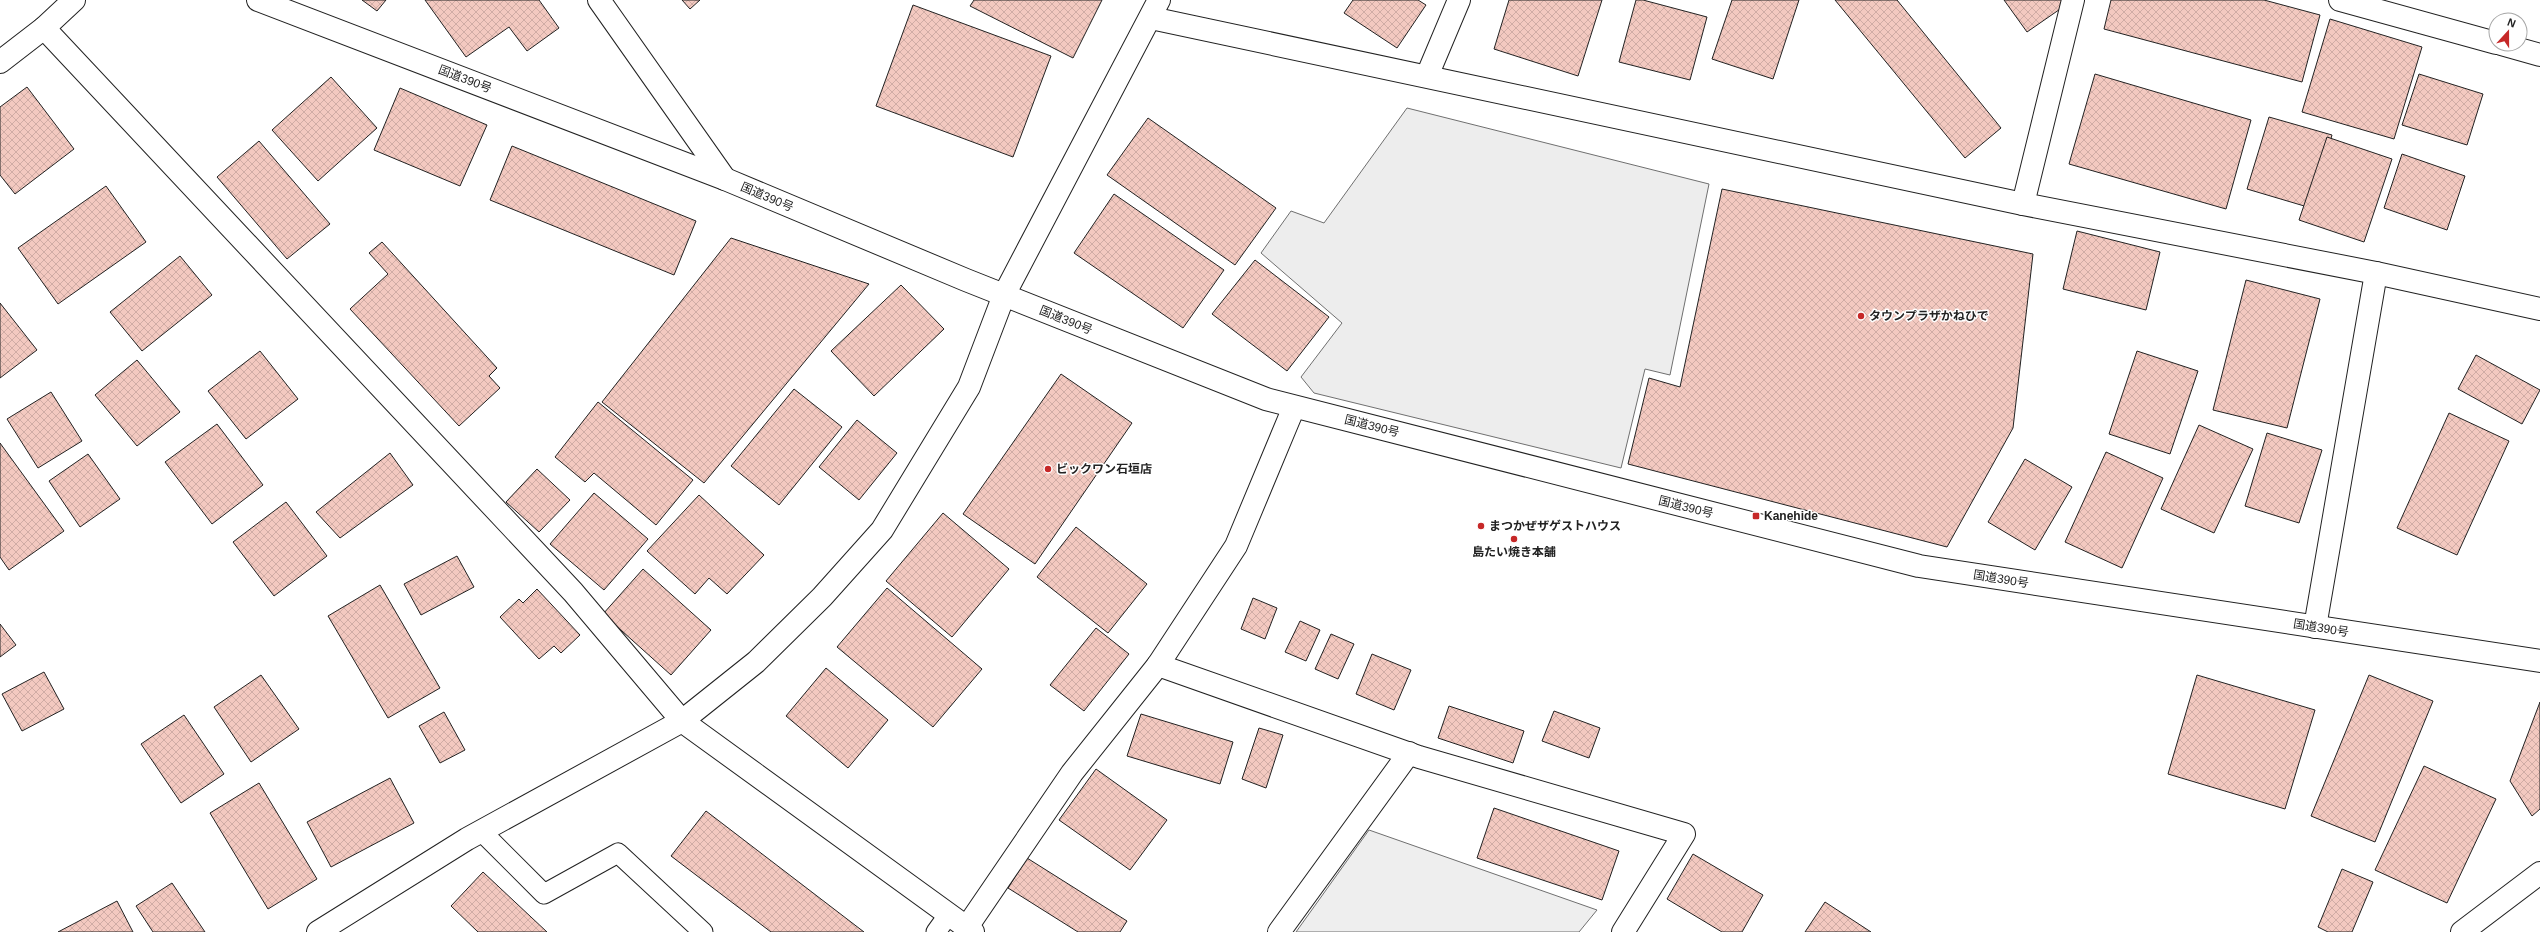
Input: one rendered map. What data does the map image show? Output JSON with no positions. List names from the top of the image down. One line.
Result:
{"streets":{"main road":["国道390号"]},"places":{"other":["タウンプラザかねひで","ビックワン石垣店","まつかぜザゲストハウス","島たい焼き本舗"],"transit":["Kanehide"]},"north":"top"}
